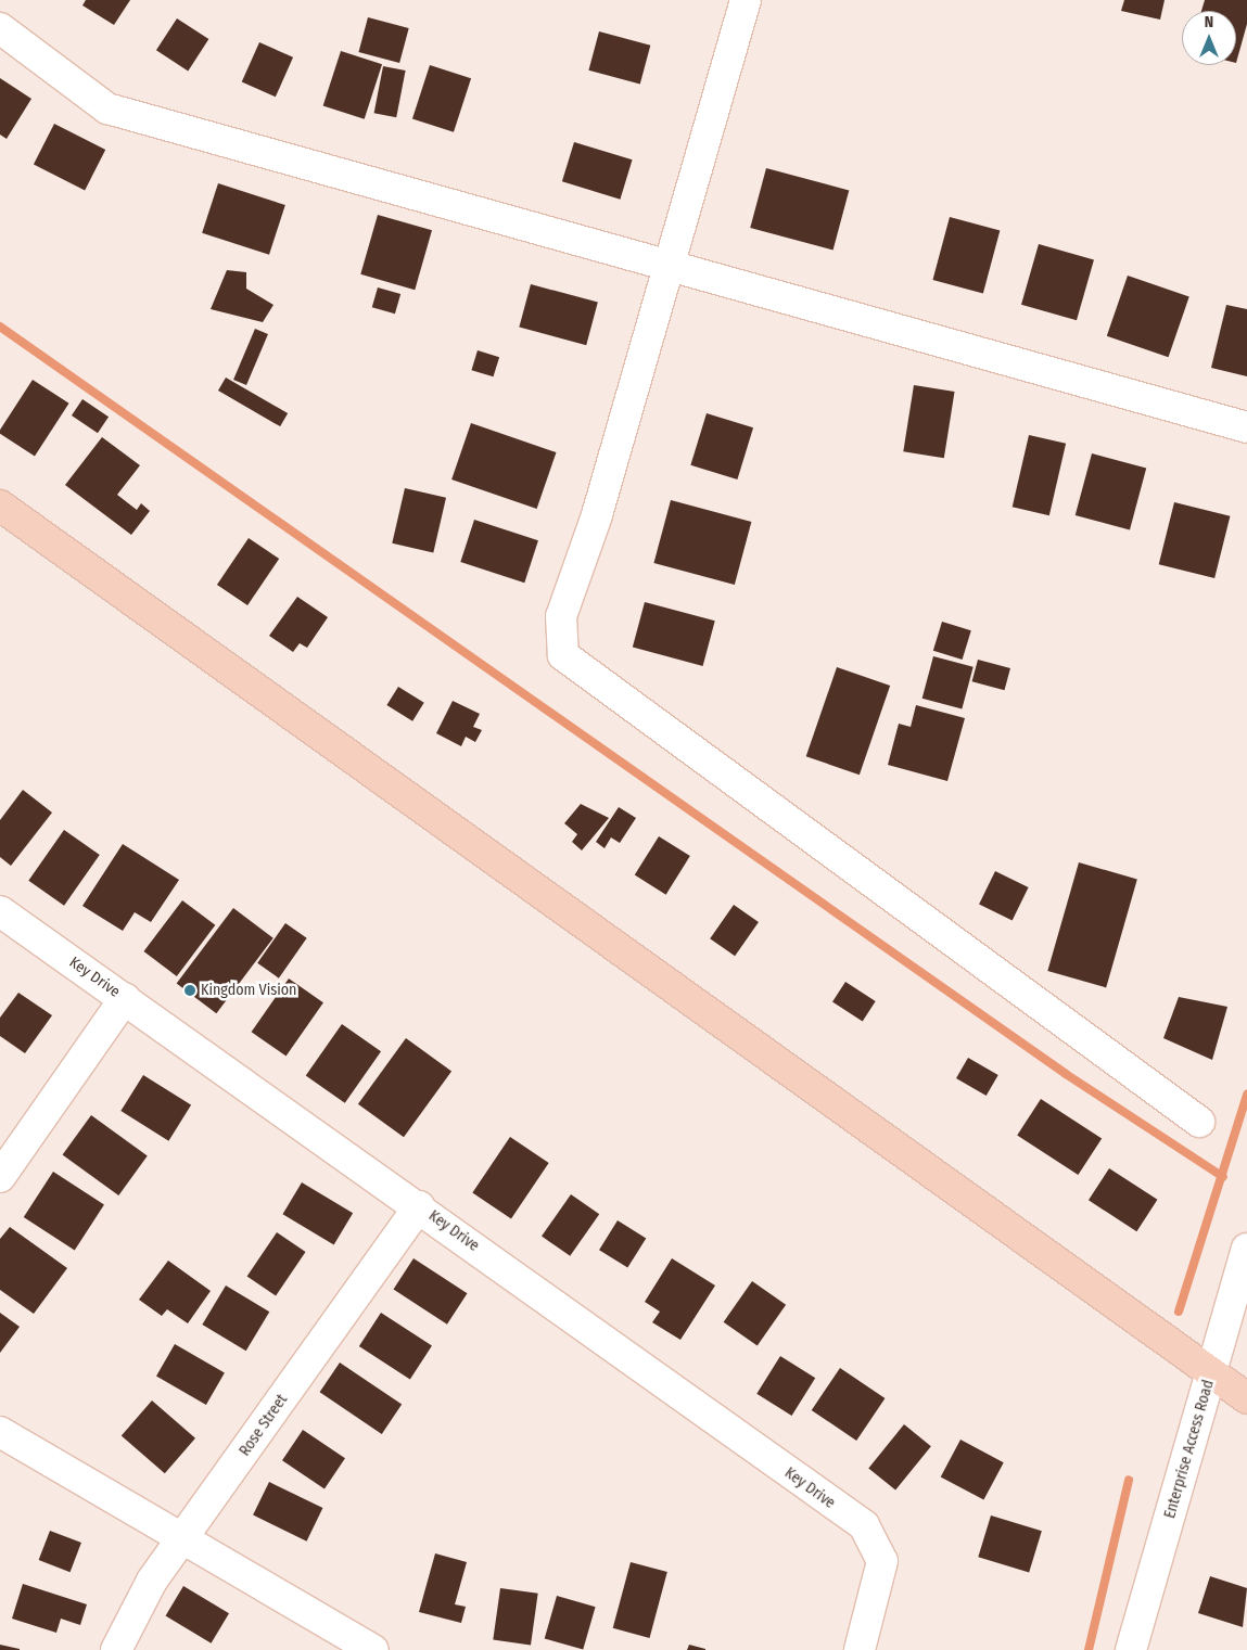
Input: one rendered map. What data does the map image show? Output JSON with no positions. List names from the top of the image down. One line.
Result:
{"streets":{"street":["Key Drive","Rose Street","Enterprise Access Road"]},"crossings":[["Key Drive","Rose Street"]],"places":["Kingdom Vision"],"north":"top"}
